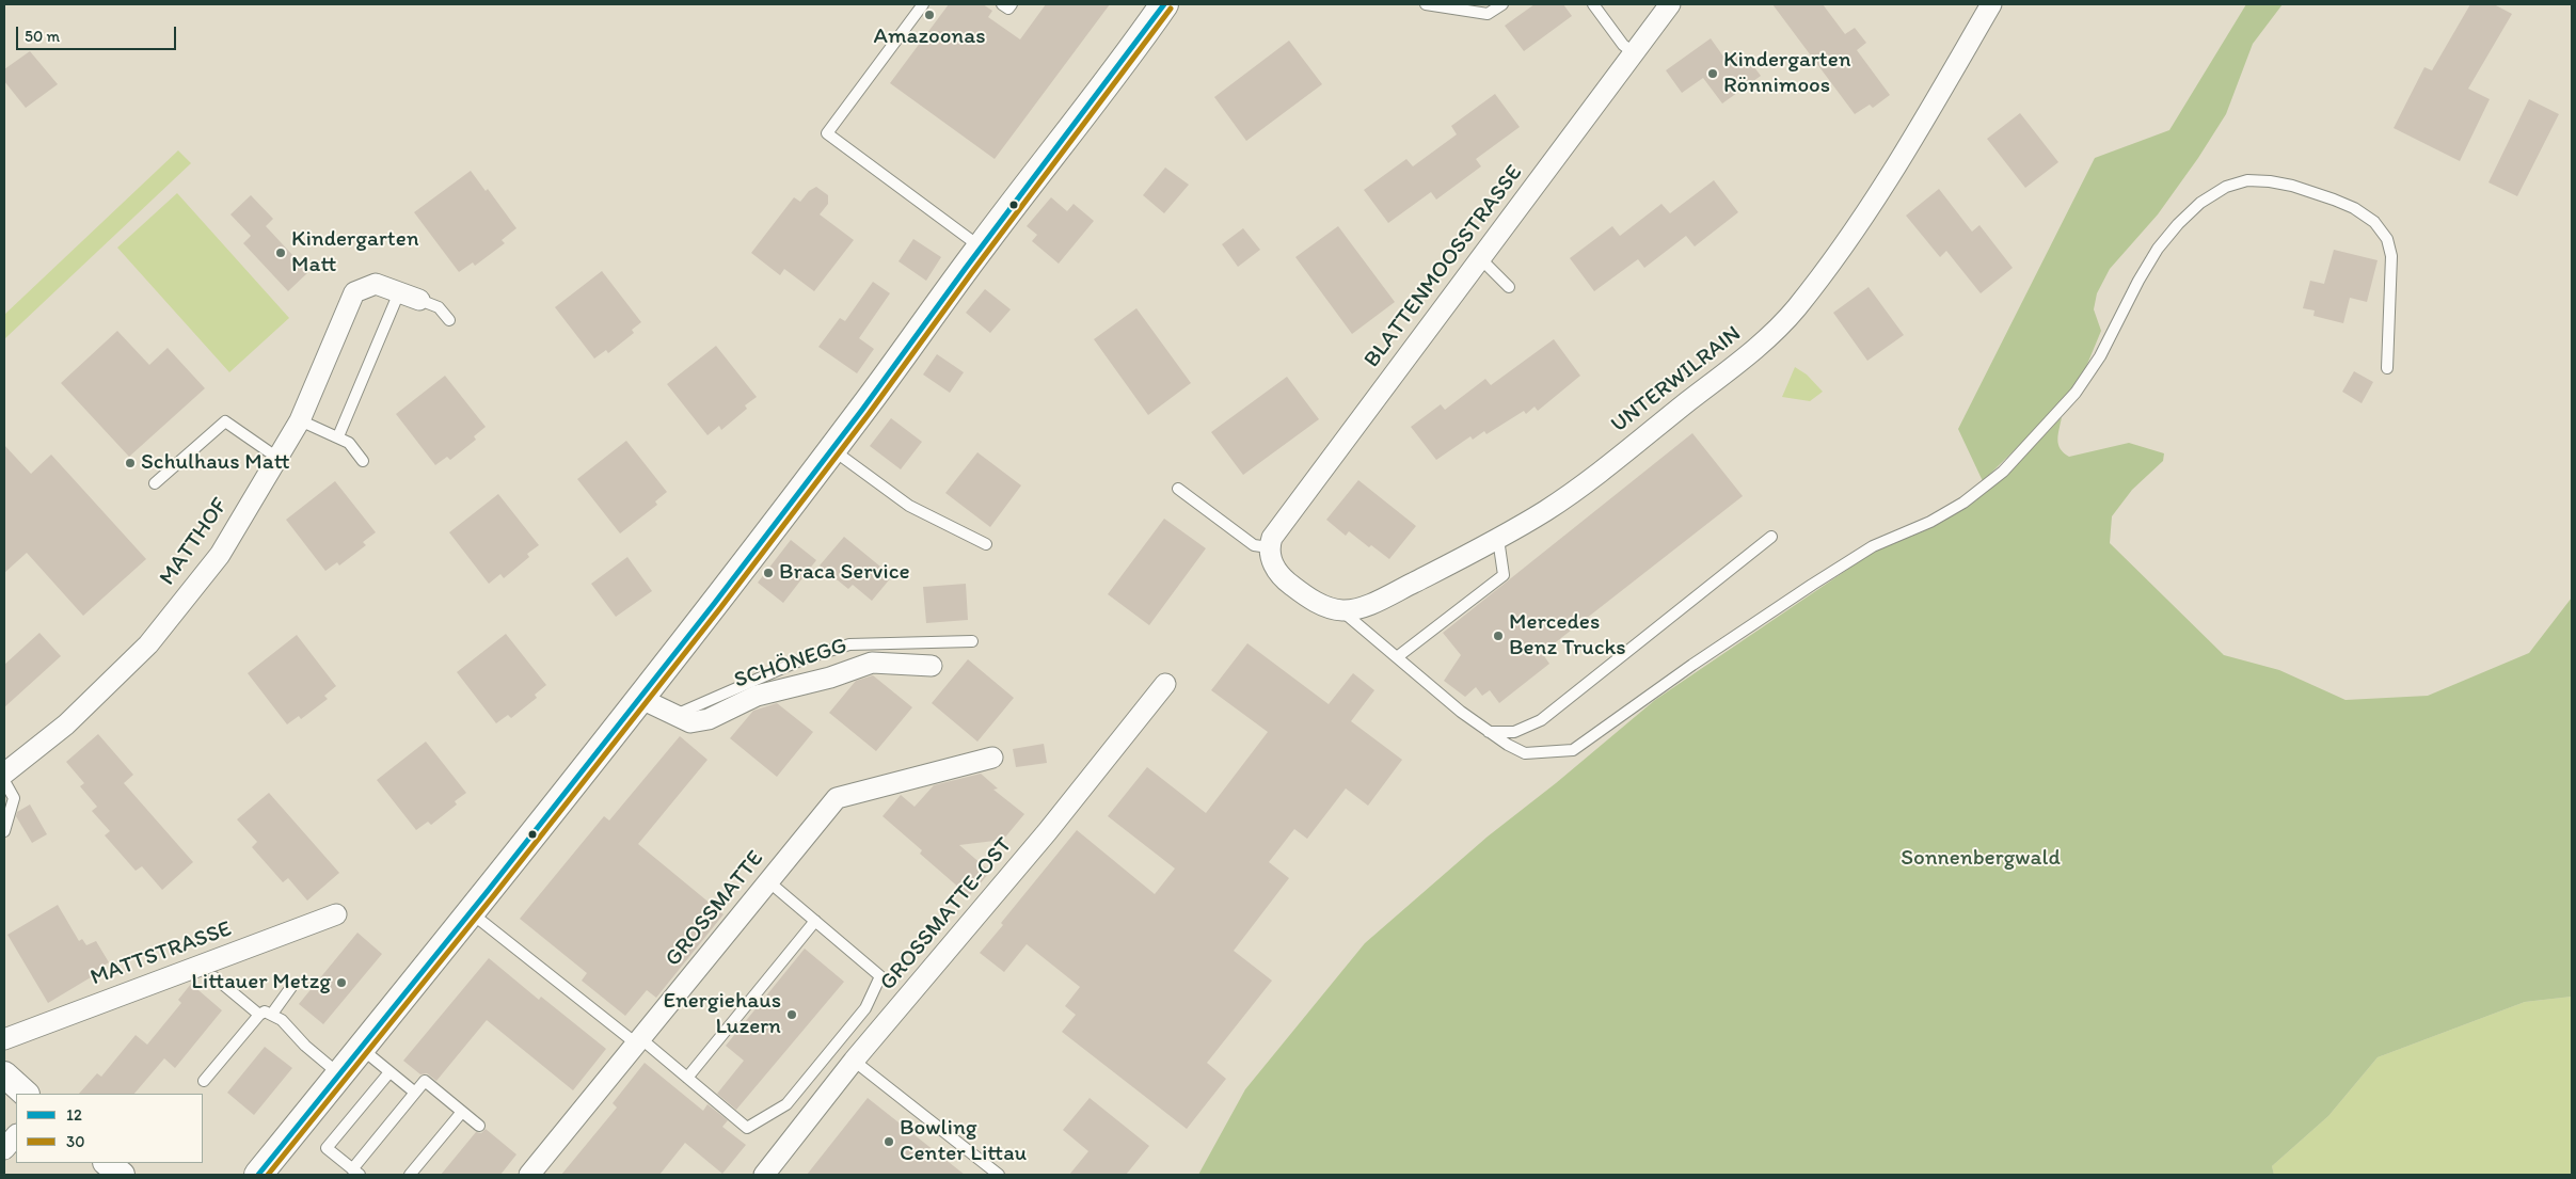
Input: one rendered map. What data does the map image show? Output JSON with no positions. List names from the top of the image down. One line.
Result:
{"streets":{"street":["BLATTENMOOSSTRASSE","UNTERWILRAIN","MATTHOF","SCHÖNEGG","GROSSMATTE","GROSSMATTE-OST","MATTSTRASSE"]},"parks":["Sonnenbergwald"],"places":["Amazoonas","Kindergarten Rönnimoos","Kindergarten Matt","Schulhaus Matt","Braca Service","Mercedes Benz Trucks","Littauer Metzg","Energiehaus Luzern","Bowling Center Littau"],"lines":["transit line 12","transit line 30"],"legend":["12","30"],"scale_bar":"50 m"}
